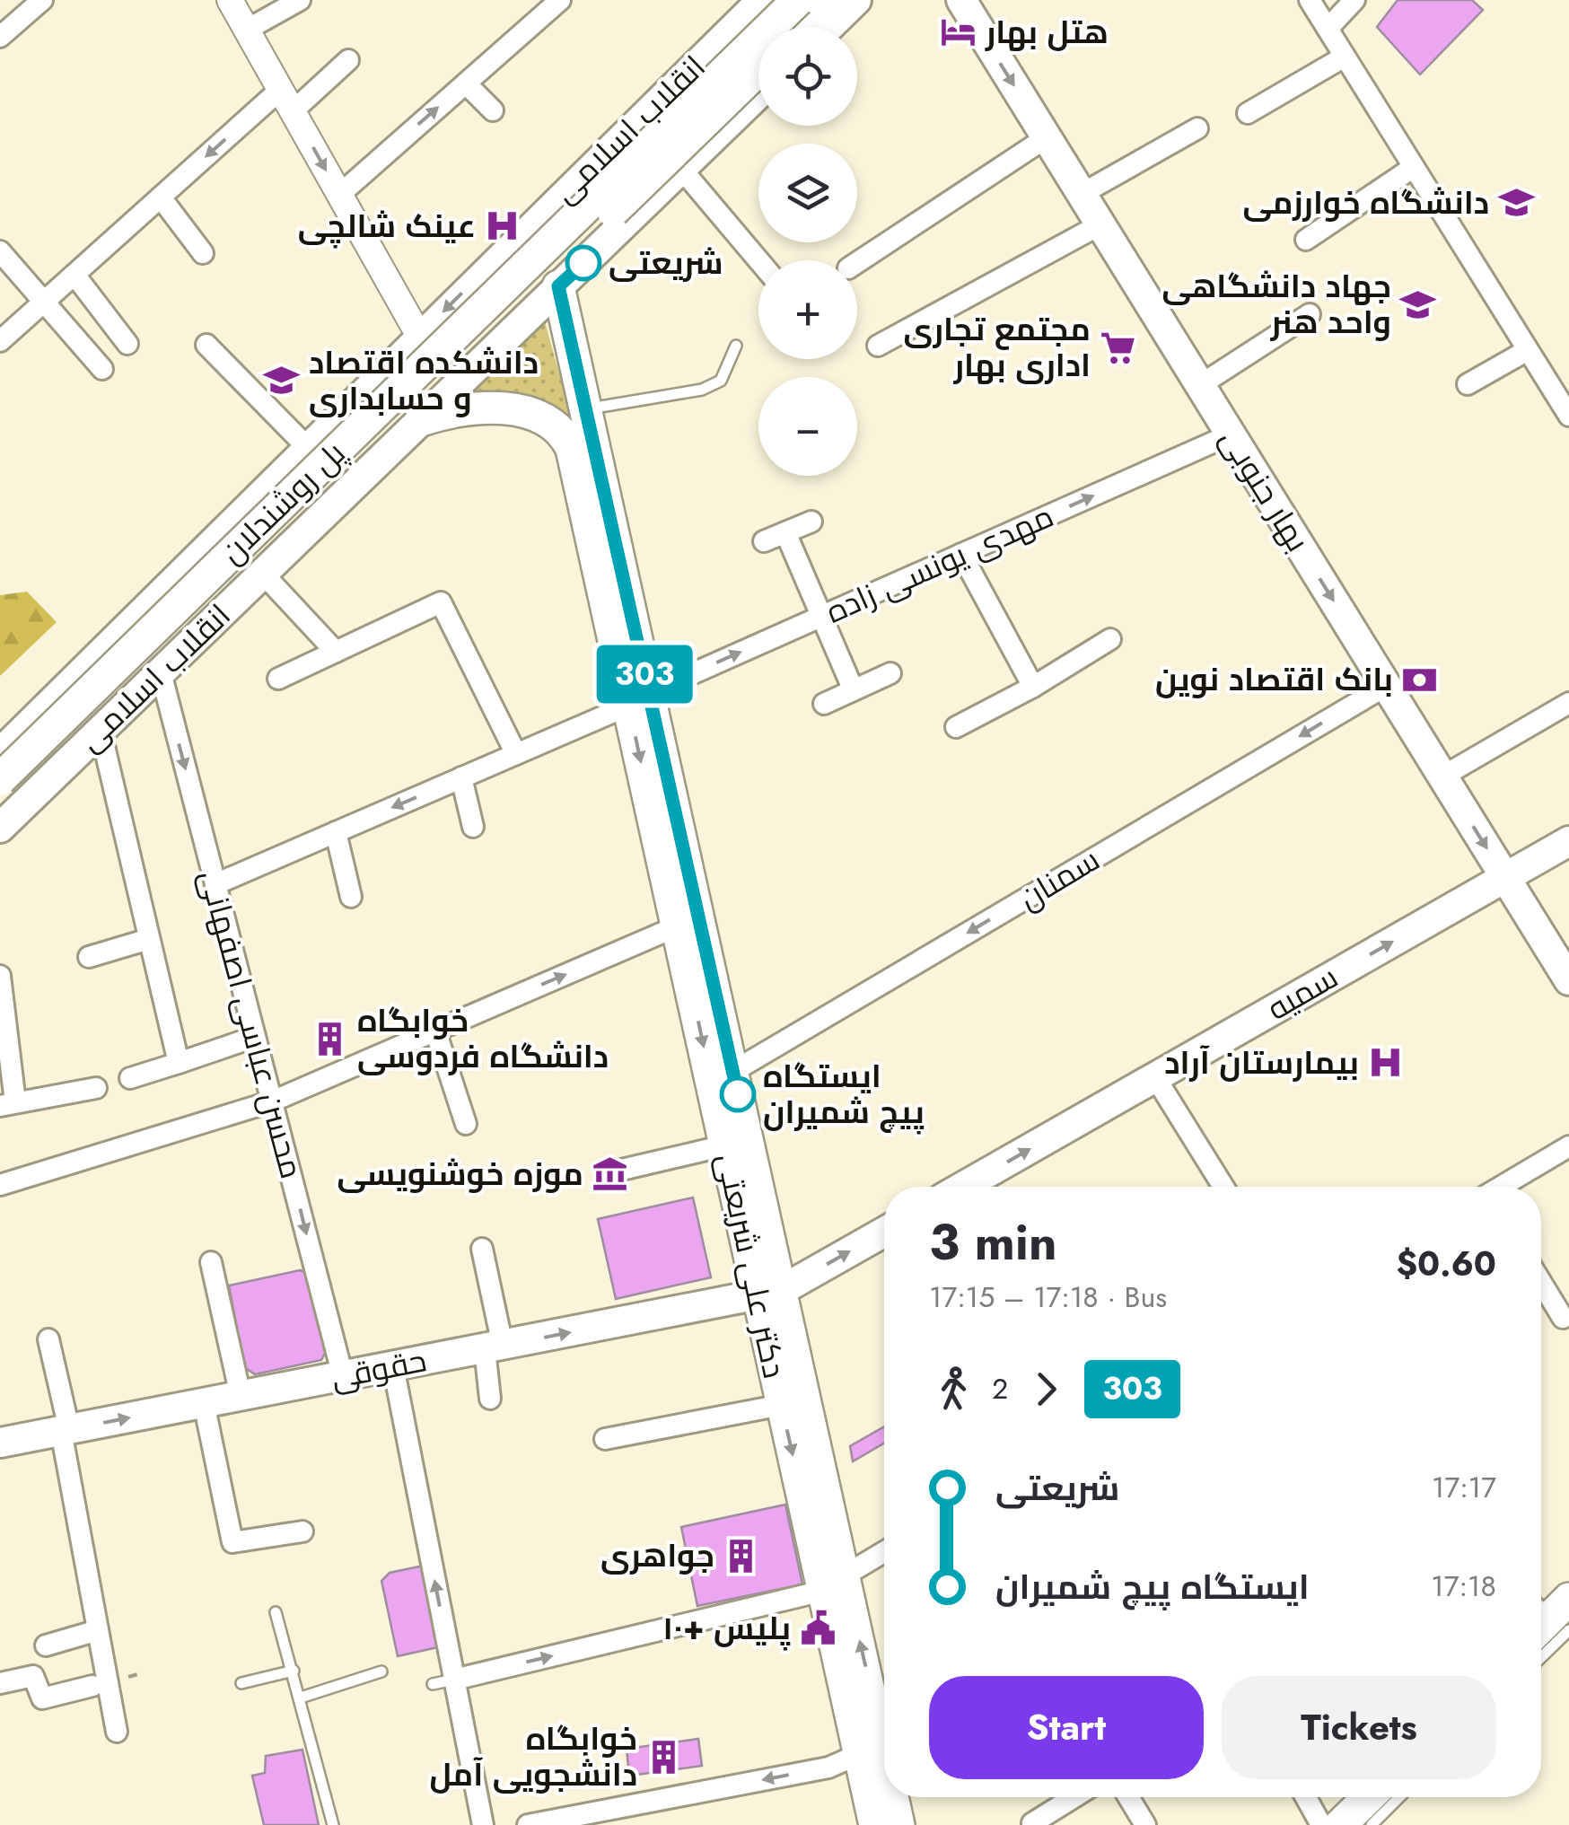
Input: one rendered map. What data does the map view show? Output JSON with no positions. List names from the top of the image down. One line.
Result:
{"streets":{"main road":["انقلاب اسلامی","بهار جنوبی","پل روشندلان","سمیه","دکتر علی شریعتی","حقوقی"],"street":["مهدی یونسی زاده","سمنان","محسن عباسی اصفهانی"]},"crossings":[["انقلاب اسلامی","محسن عباسی اصفهانی"],["انقلاب اسلامی","دکتر علی شریعتی"],["بهار جنوبی","مهدی یونسی زاده"],["بهار جنوبی","سمنان"],["بهار جنوبی","سمیه"],["مهدی یونسی زاده","محسن عباسی اصفهانی"],["مهدی یونسی زاده","دکتر علی شریعتی"],["سمنان","دکتر علی شریعتی"],["محسن عباسی اصفهانی","حقوقی"],["دکتر علی شریعتی","حقوقی"]],"one_way":["بهار جنوبی","سمنان","سمیه","حقوقی"],"places":{"hotel":["هتل بهار"],"school or university":["دانشگاه خوارزمی","جهاد دانشگاهی واحد هنر","دانشکده اقتصاد و حسابداری"],"hospital":["عينک شالچی","بیمارستان آراد"],"other":["شریعتی","ایستگاه پیچ شمیران"],"supermarket":["مجتمع تجاری اداری بهار"],"bank":["بانک اقتصاد نوین"],"building":["خوابگاه دانشگاه فردوسی","جواهری","خوابگاه دانشجویی آمل"],"museum":["موزه خوشنویسی"],"public building":["پلیس +۱۰"]},"lines":["bus line 303"],"page":{"on_map":"303","map_buttons":["+","−"],"heading":["3 min","17:15 – 17:18 · Bus","$0.60"],"legs":["2","303"],"list":[{"name":"شریعتی","value":"17:17"},{"name":"ایستگاه پیچ شمیران","value":"17:18"}],"buttons":["Start","Tickets"]}}
